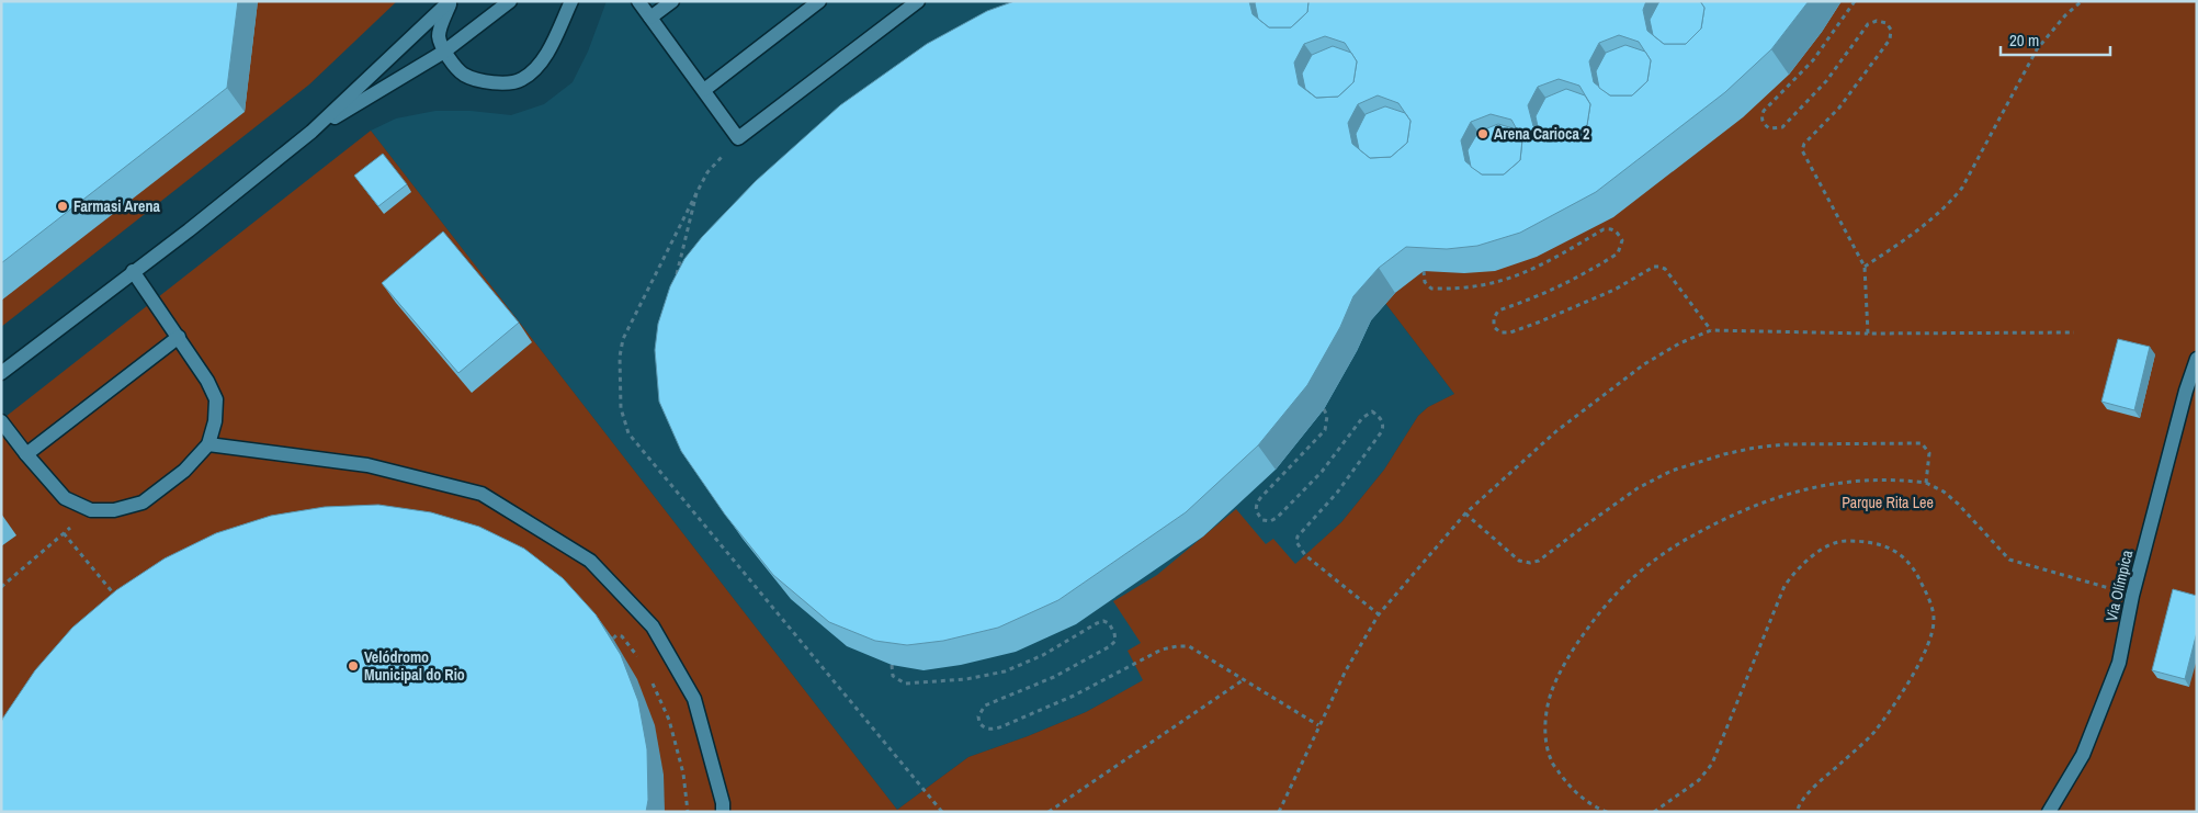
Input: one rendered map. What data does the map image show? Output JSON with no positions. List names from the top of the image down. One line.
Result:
{"streets":{"street":["Via Olímpica"]},"parks":["Parque Rita Lee"],"places":["Arena Carioca 2","Farmasi Arena","Velódromo Municipal do Rio"],"scale_bar":"20 m"}
